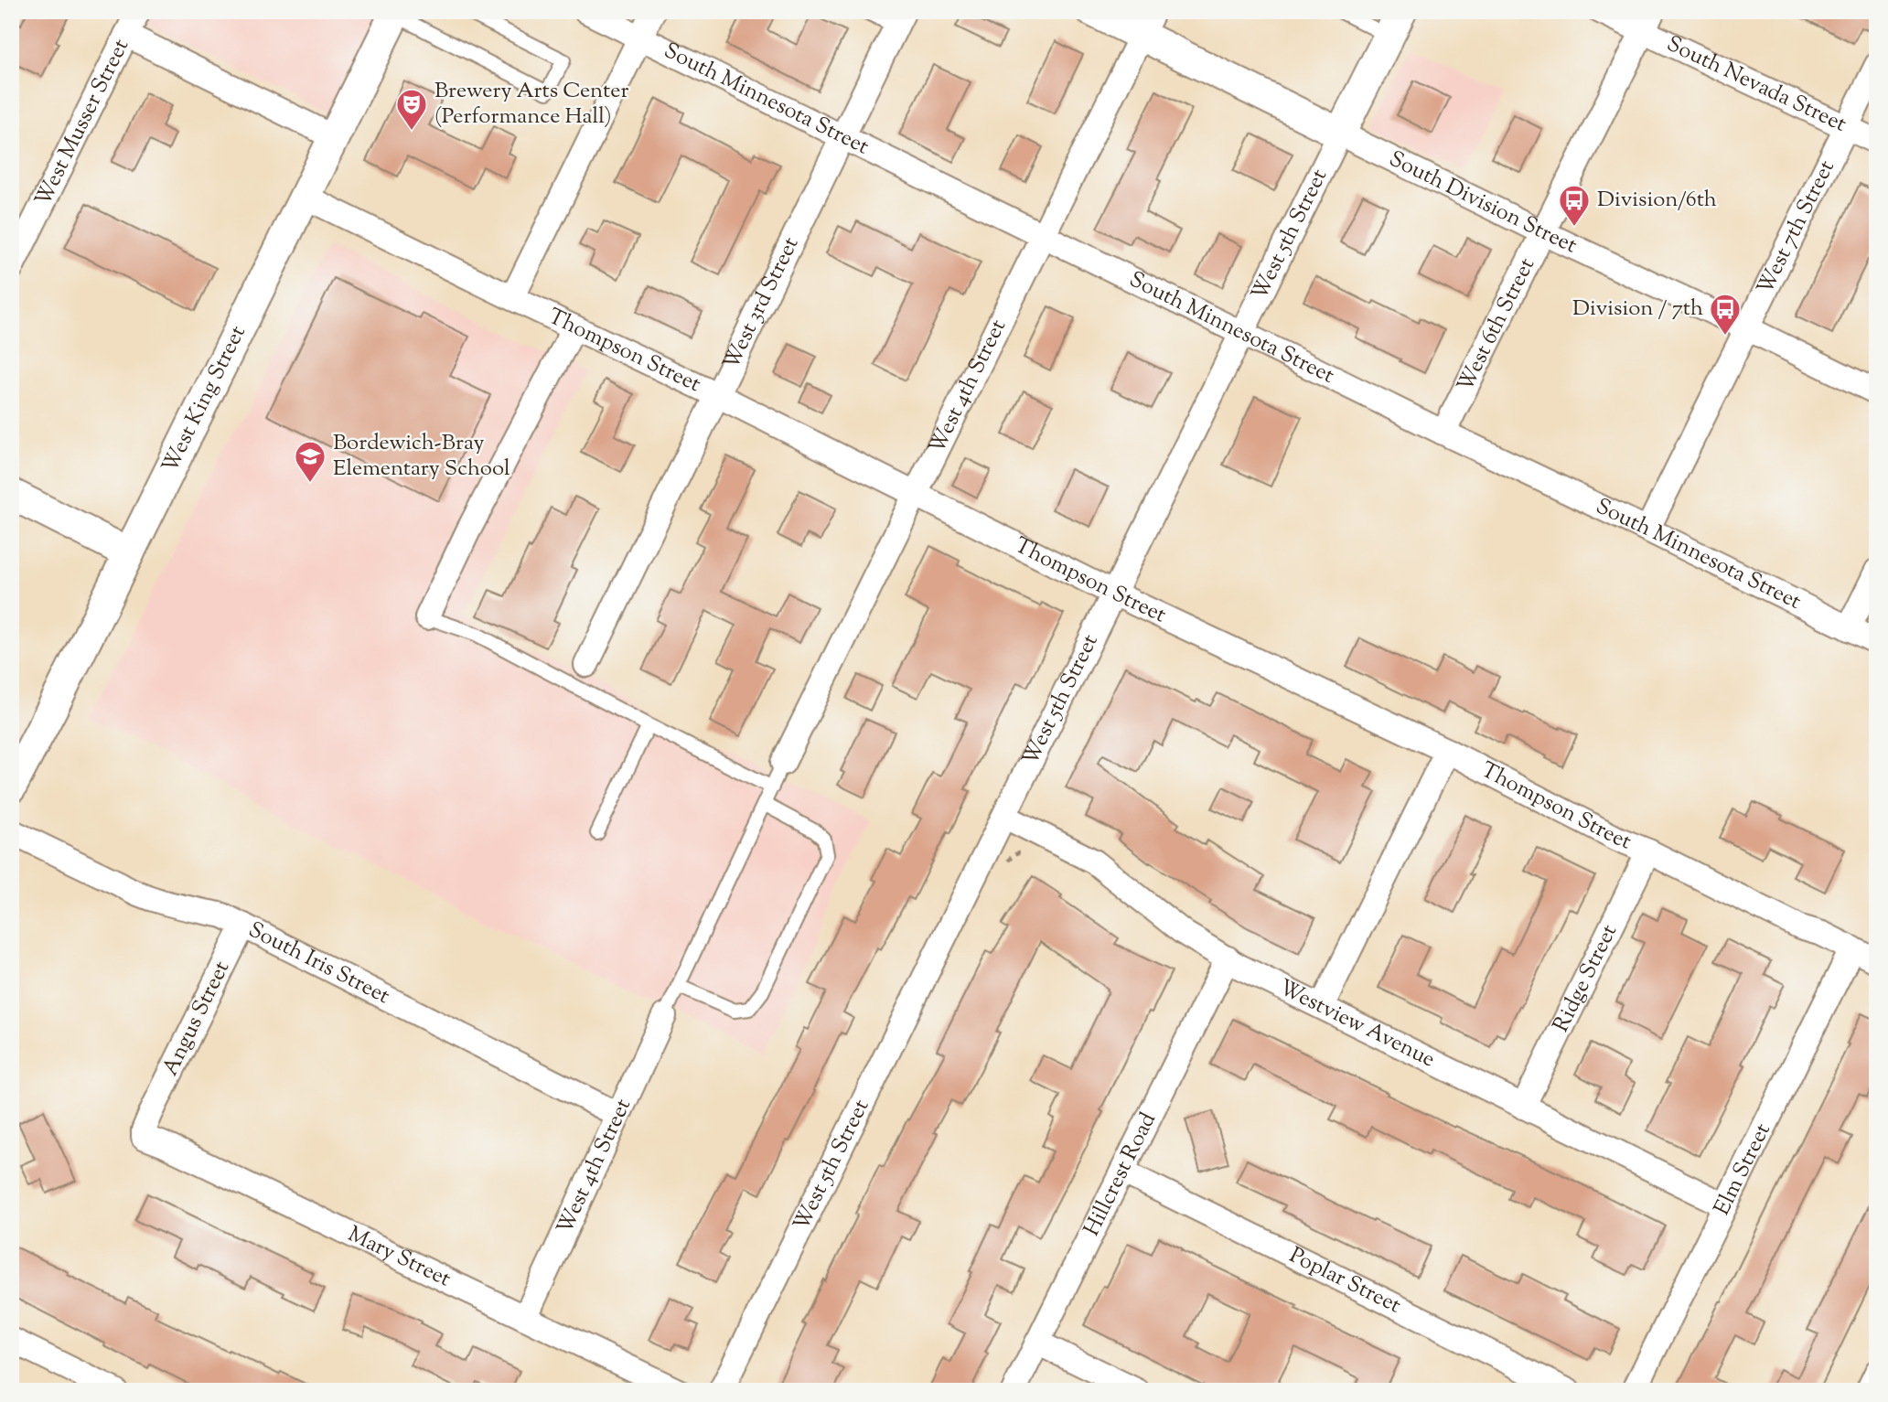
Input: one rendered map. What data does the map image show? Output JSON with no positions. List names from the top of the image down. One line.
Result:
{"streets":{"street":["South Nevada Street","South Minnesota Street","West Musser Street","South Division Street","West 7th Street","West 5th Street","West 3rd Street","West 6th Street","Thompson Street","West 4th Street","West King Street","South Iris Street","Ridge Street","Angus Street","Westview Avenue","Elm Street","Hillcrest Road","Mary Street","Poplar Street"]},"crossings":[["South Nevada Street","West 7th Street"],["South Nevada Street","West 6th Street"],["South Minnesota Street","West 7th Street"],["South Minnesota Street","West 5th Street"],["South Minnesota Street","West 3rd Street"],["South Minnesota Street","West 6th Street"],["South Minnesota Street","West 4th Street"],["South Division Street","West 7th Street"],["South Division Street","West 5th Street"],["South Division Street","West 6th Street"],["South Division Street","West 4th Street"],["West 5th Street","Thompson Street"],["West 5th Street","Westview Avenue"],["West 3rd Street","Thompson Street"],["Thompson Street","West 4th Street"],["Thompson Street","West King Street"],["Thompson Street","Ridge Street"],["Thompson Street","Elm Street"],["West 4th Street","South Iris Street"],["West 4th Street","Mary Street"],["South Iris Street","Angus Street"],["Ridge Street","Westview Avenue"],["Angus Street","Mary Street"],["Westview Avenue","Elm Street"],["Westview Avenue","Hillcrest Road"],["Hillcrest Road","Poplar Street"]],"places":{"theatre":["Brewery Arts Center (Performance Hall)"],"bus stop":["Division/6th","Division / 7th"],"school or university":["Bordewich-Bray Elementary School"]}}
